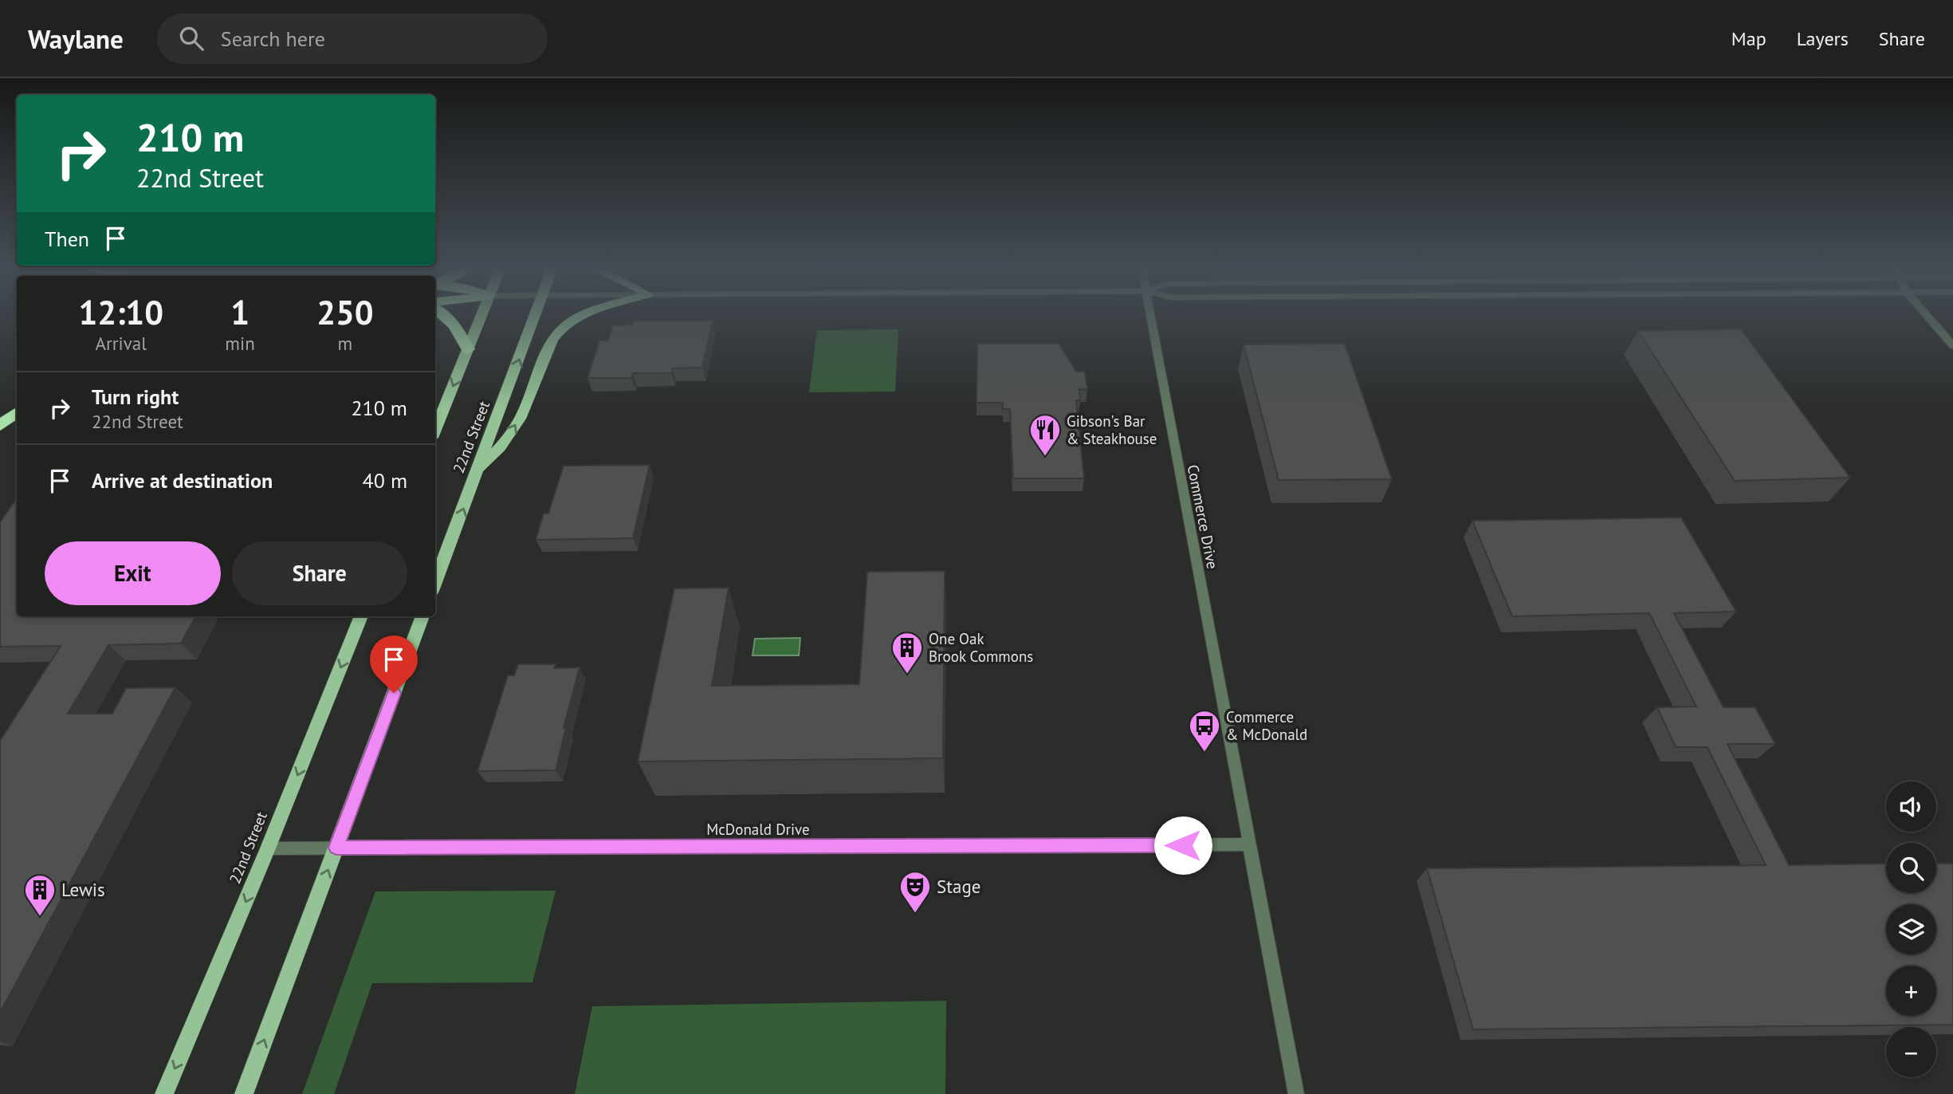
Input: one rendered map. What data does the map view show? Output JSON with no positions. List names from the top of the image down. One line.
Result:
{"streets":{"main road":["22nd Street"],"street":["Commerce Drive","McDonald Drive"]},"crossings":[["22nd Street","McDonald Drive"],["Commerce Drive","McDonald Drive"]],"places":{"restaurant":["Gibson's Bar & Steakhouse"],"building":["One Oak Brook Commons","Lewis"],"bus stop":["Commerce & McDonald"],"theatre":["Stage"]},"page":{"header":"Waylane","search":"Search here","nav":["Map","Layers","Share"],"turn":["210 m","22nd Street"],"then":"Then","eta":["12:10","Arrival","1","min","250","m"],"list":[{"name":"Turn right","note":"22nd Street","value":"210 m"},{"name":"Arrive at destination","value":"40 m"}],"buttons":["Exit","Share"],"map_buttons":["+","−"]}}
